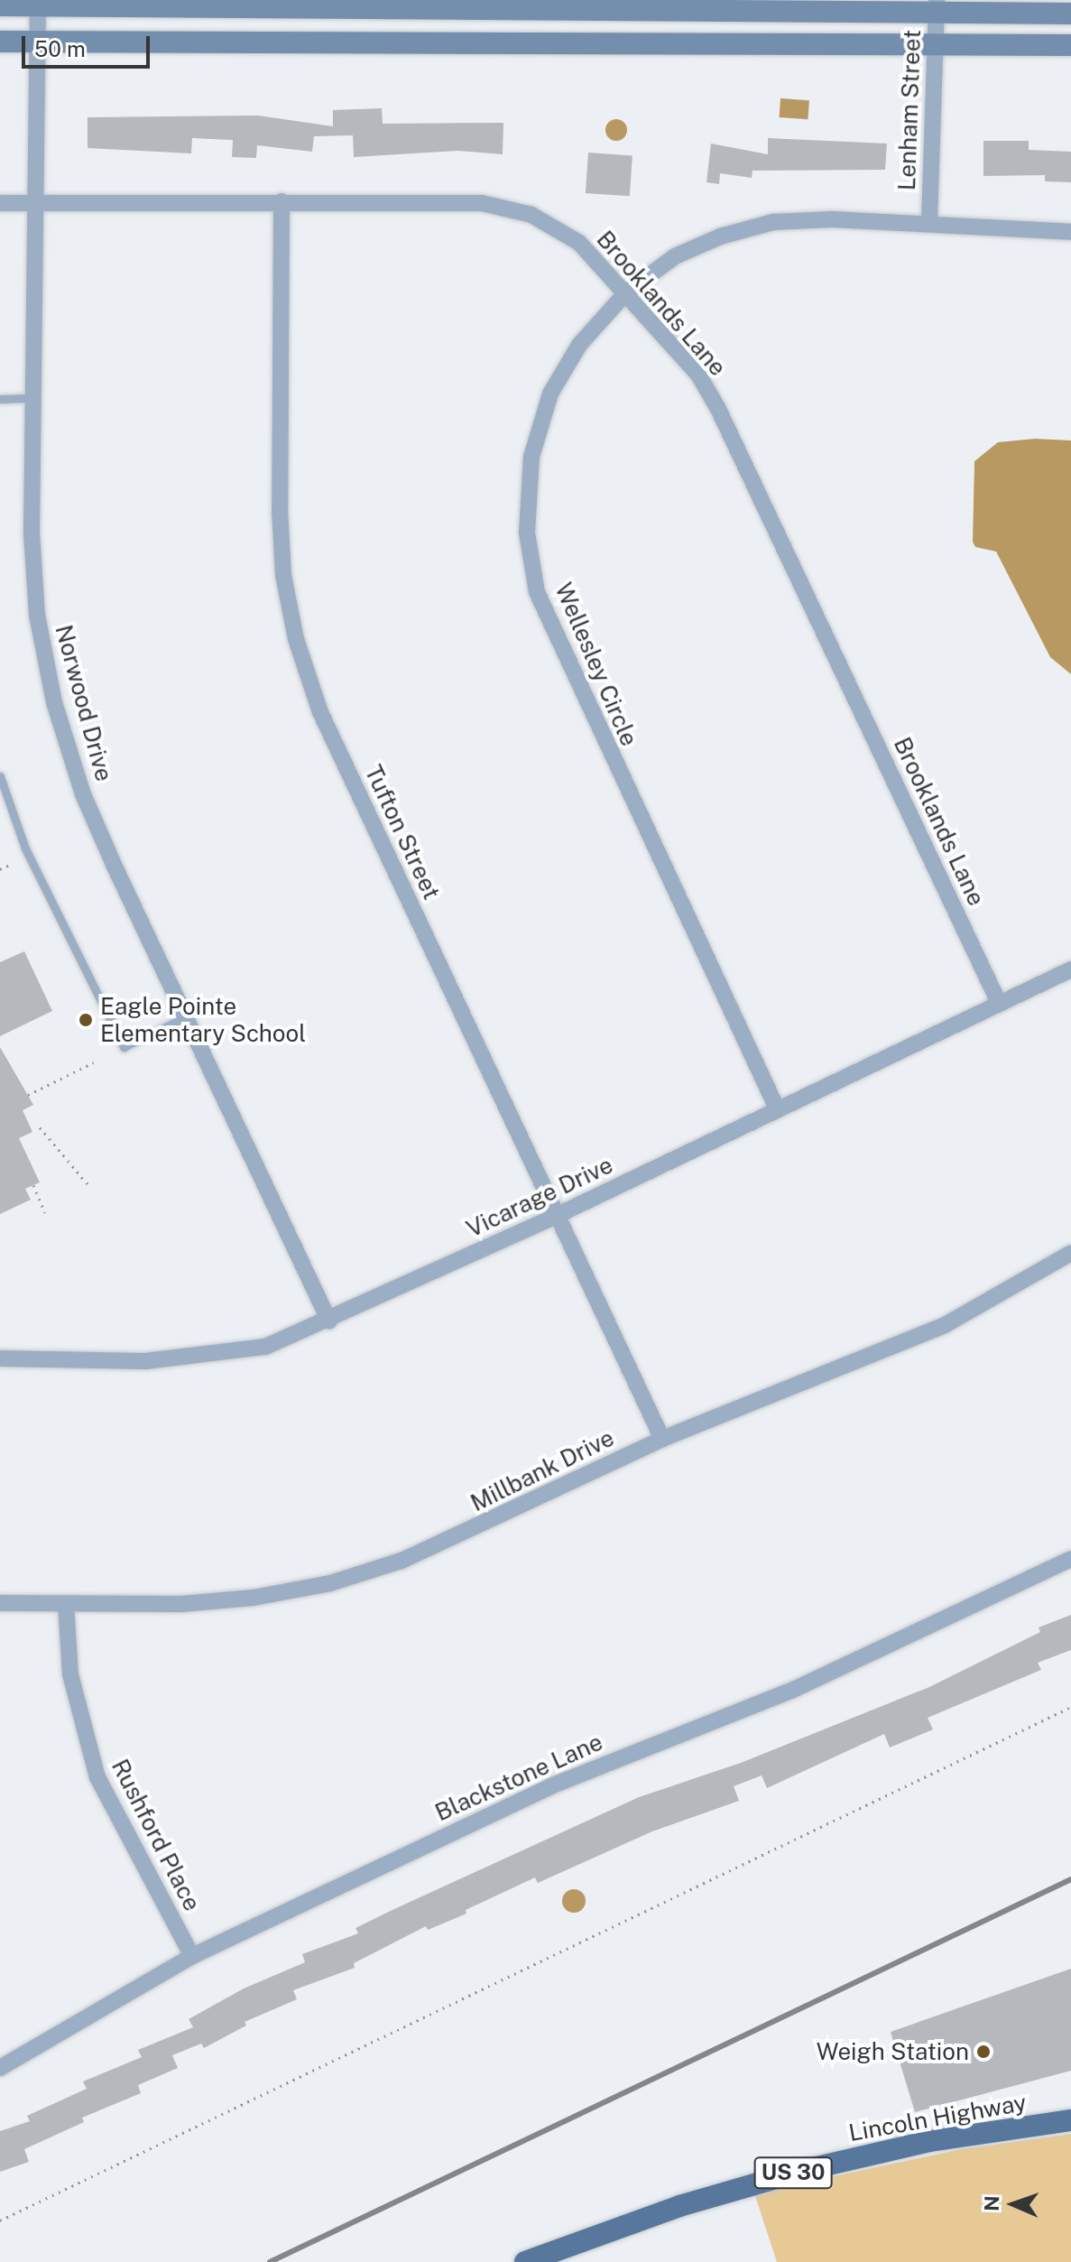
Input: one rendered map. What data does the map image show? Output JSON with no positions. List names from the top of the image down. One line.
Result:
{"streets":{"main road":["Lincoln Highway","US 30"],"street":["Lenham Street","Brooklands Lane","Wellesley Circle","Norwood Drive","Tufton Street","Vicarage Drive","Millbank Drive","Blackstone Lane","Rushford Place"]},"crossings":[["Lenham Street","Wellesley Circle"],["Brooklands Lane","Wellesley Circle"],["Brooklands Lane","Norwood Drive"],["Brooklands Lane","Tufton Street"],["Brooklands Lane","Vicarage Drive"],["Wellesley Circle","Vicarage Drive"],["Norwood Drive","Vicarage Drive"],["Tufton Street","Vicarage Drive"],["Tufton Street","Millbank Drive"],["Millbank Drive","Rushford Place"],["Blackstone Lane","Rushford Place"]],"places":["Eagle Pointe Elementary School","Weigh Station"],"scale_bar":"50 m","north":"left"}
